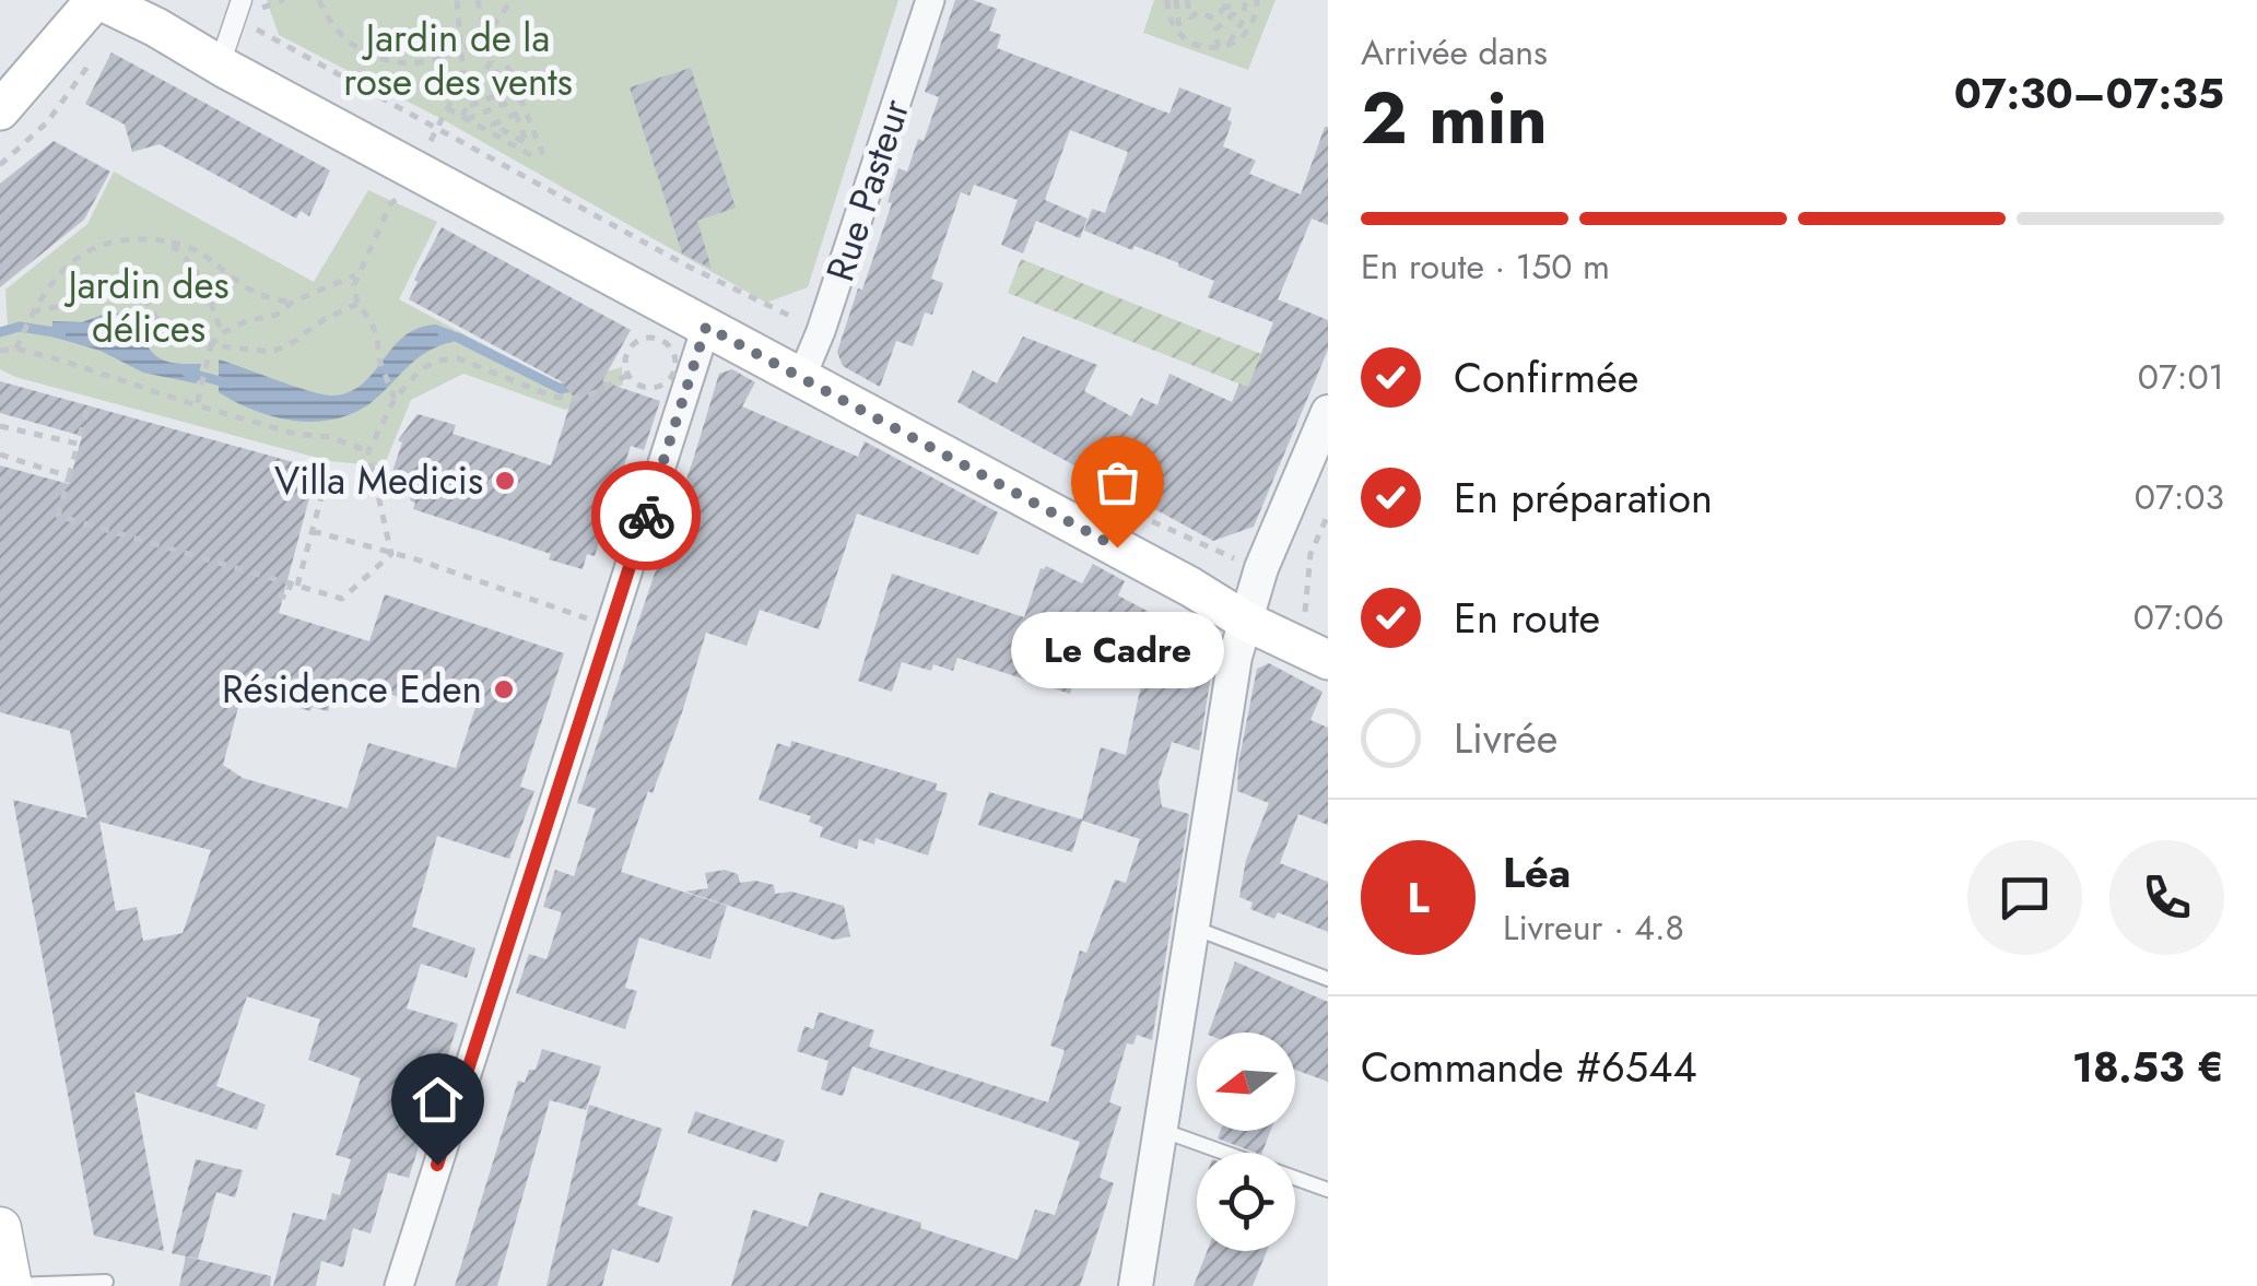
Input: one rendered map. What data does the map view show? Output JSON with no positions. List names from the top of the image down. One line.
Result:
{"streets":{"street":["Rue Pasteur"]},"parks":["Jardin de la rose des vents","Jardin des délices"],"places":["Villa Medicis","Le Cadre","Résidence Eden"],"north":"left","page":{"heading":["2 min","Arrivée dans","07:30–07:35"],"panel":["Léa","Livreur · 4.8","Commande #6544","18.53 €"],"bar":"En route · 150 m","list":[["Confirmée","07:01"],["En préparation","07:03"],["En route","07:06"],"Livrée"],"bubble":"Le Cadre","round":"L"}}
